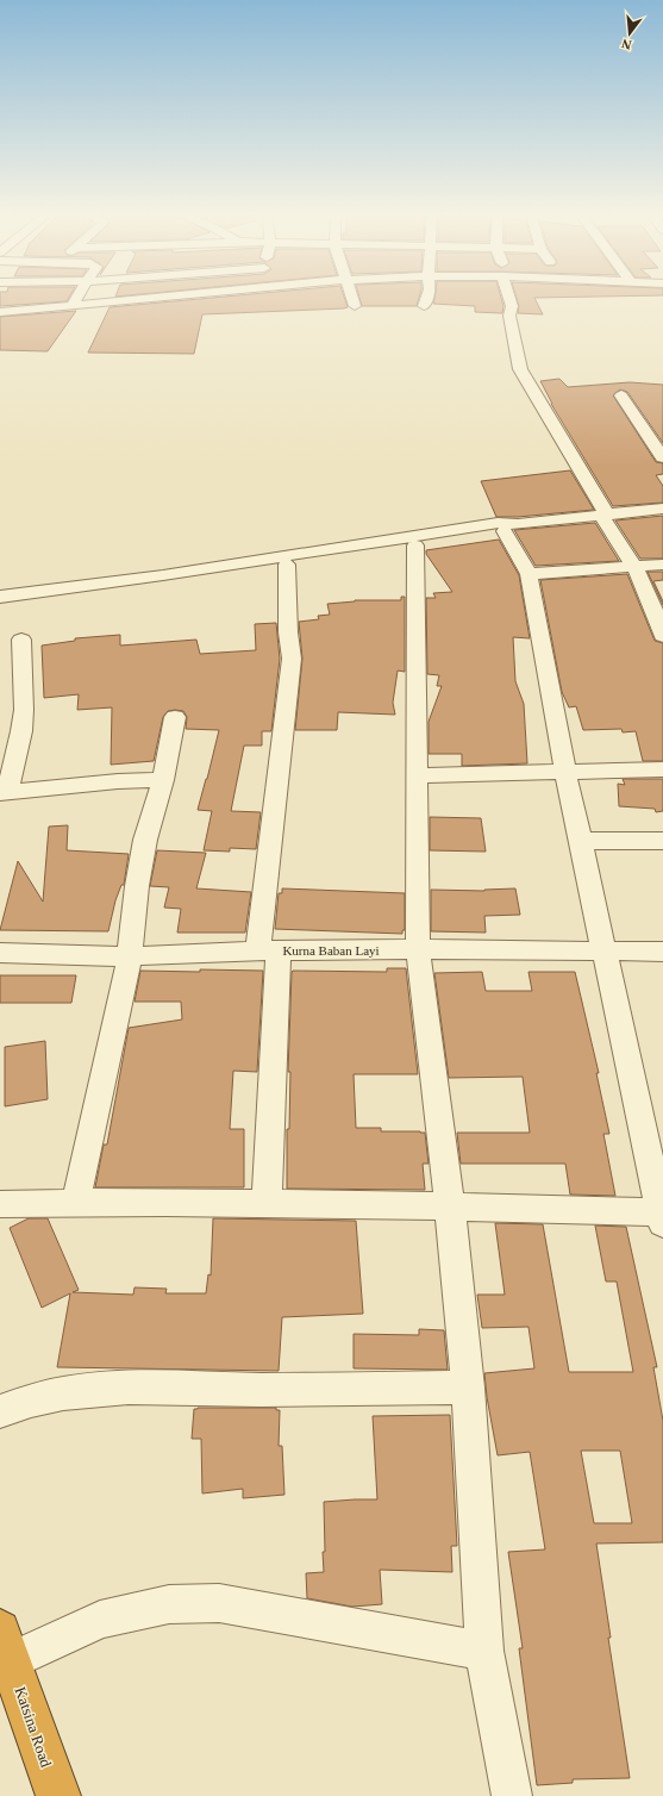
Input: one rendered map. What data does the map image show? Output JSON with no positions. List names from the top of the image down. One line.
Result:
{"streets":{"highway":["Katsina Road"],"street":["Kurna Baban Layi"]},"north":"bottom"}
